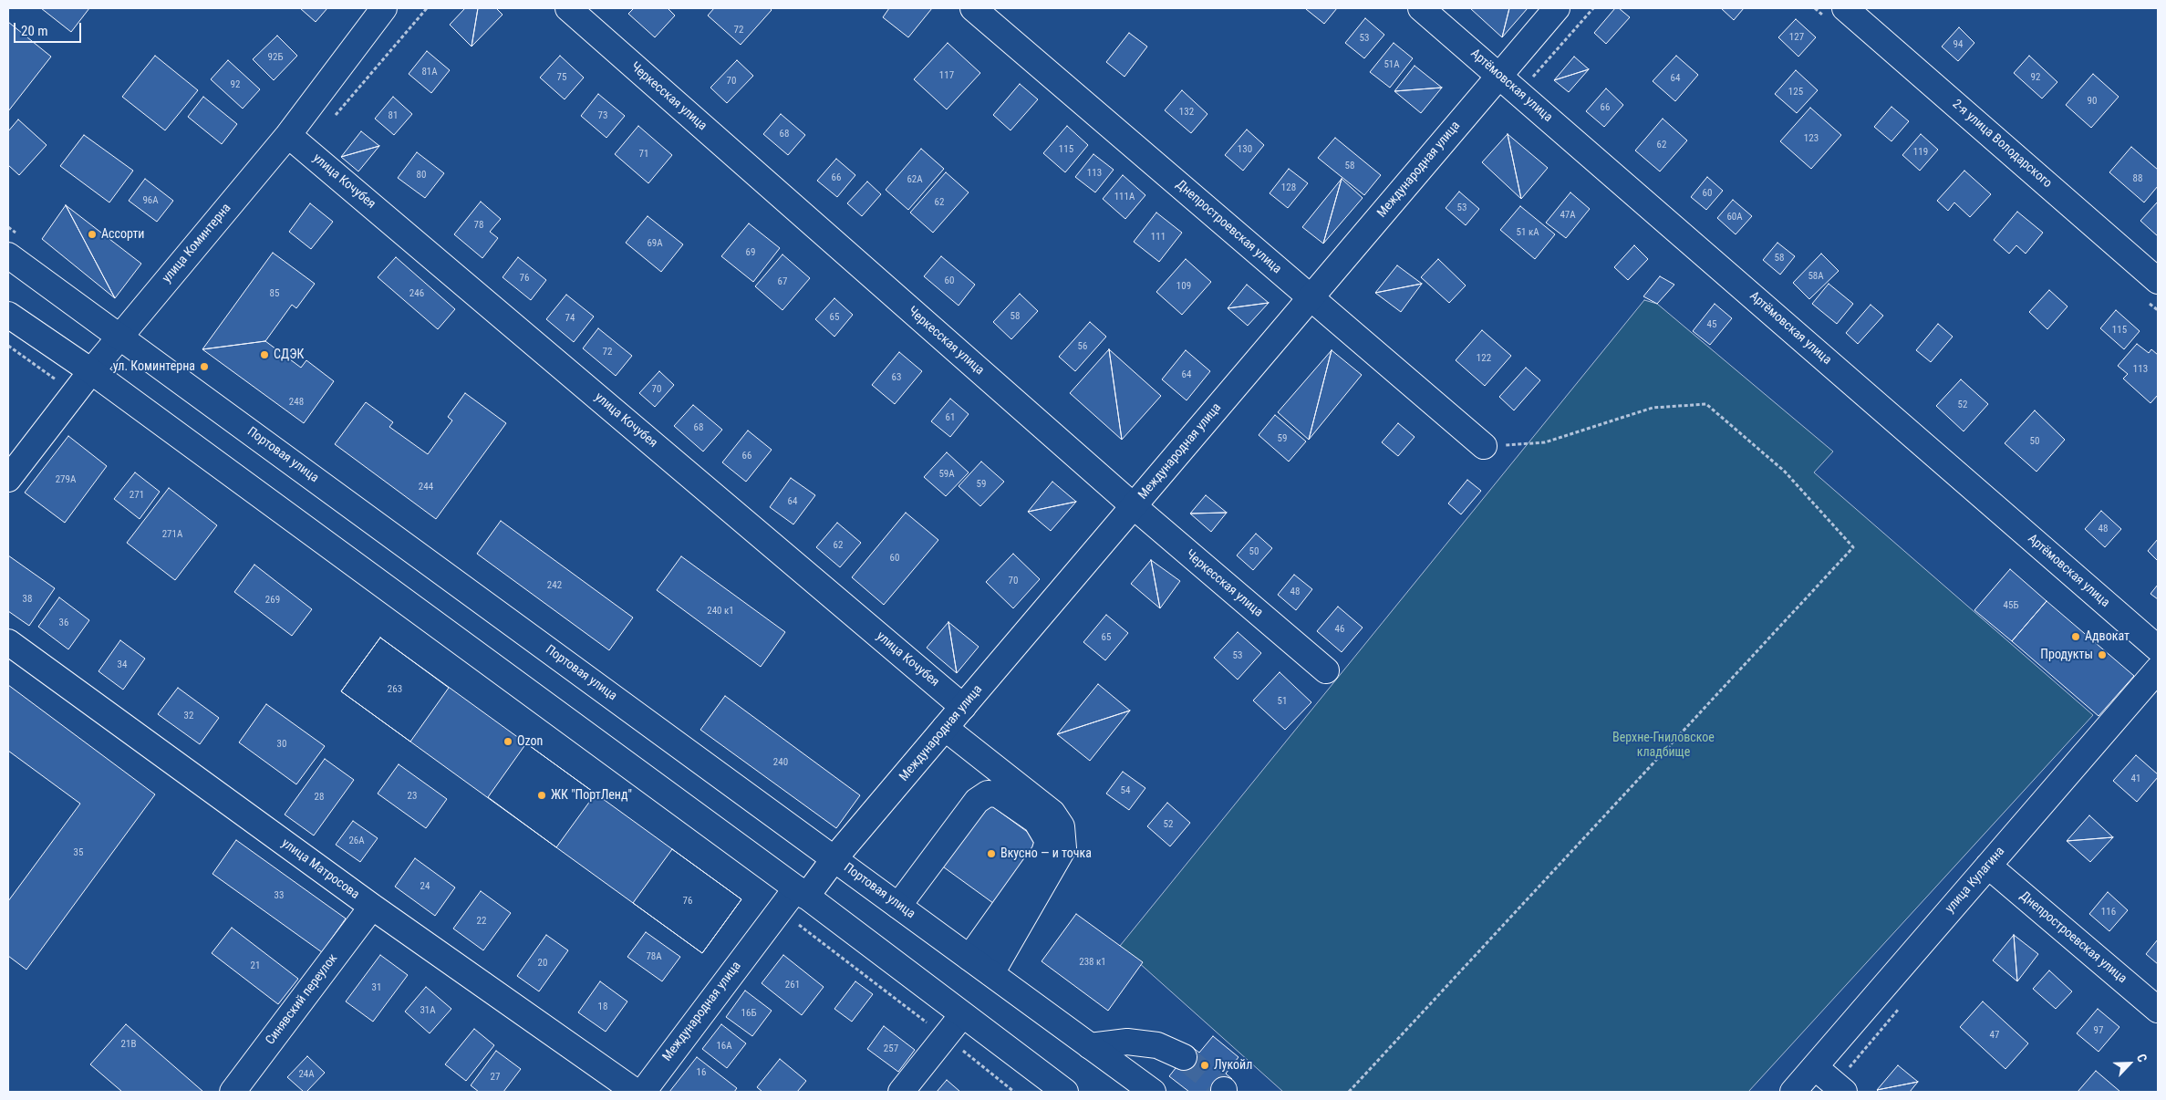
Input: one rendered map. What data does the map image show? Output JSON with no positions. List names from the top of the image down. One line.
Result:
{"streets":{"street":["Артёмовская улица","Черкесская улица","2-я улица Володарского","Международная улица","улица Кочубея","Днепростроевская улица","улица Коминтерна","Портовая улица","улица Матросова","улица Кулагина","Синявский переулок"]},"crossings":[["Артёмовская улица","Международная улица"],["Черкесская улица","Международная улица"],["Международная улица","улица Кочубея"],["Международная улица","Днепростроевская улица"],["Международная улица","Портовая улица"],["улица Кочубея","улица Коминтерна"],["Днепростроевская улица","улица Кулагина"],["улица Коминтерна","Портовая улица"],["улица Матросова","Синявский переулок"]],"parks":["Верхне-Гниловское кладбище"],"places":["Ассорти","СДЭК","ул. Коминтерна","Адвокат","Продукты","Ozon","ЖК \"ПортЛенд\"","Вкусно — и точка","Лукойл"],"house_numbers":["72","127","53","94","92Б","51А","81А","117","75","92","64","70","92","125","90","66","132","81","73","68","123","62","115","130","119","71","58","113","80","66","88","62А","128","60","111А","96А","62","53","47А","60А","78","51 кА","111","69А","69","58","58А","76","60","67","109","85","246","58","65","74","45","115","56","72","122","113","64","63","70","248","52","61","68","59","50","66","59А","279А","59","244","271","64","48","271А","62","50","60","70","242","48","38","269","45Б","240 к1","36","46","65","53","34","263","51","32","30","240","41","54","23","28","52","26А","35","24","33","76","116","22","78А","238 к1","20","21","261","31","18","31А","16Б","97","47","21В","16А","257","16","24А","27"],"scale_bar":"20 m","north":"top right"}
